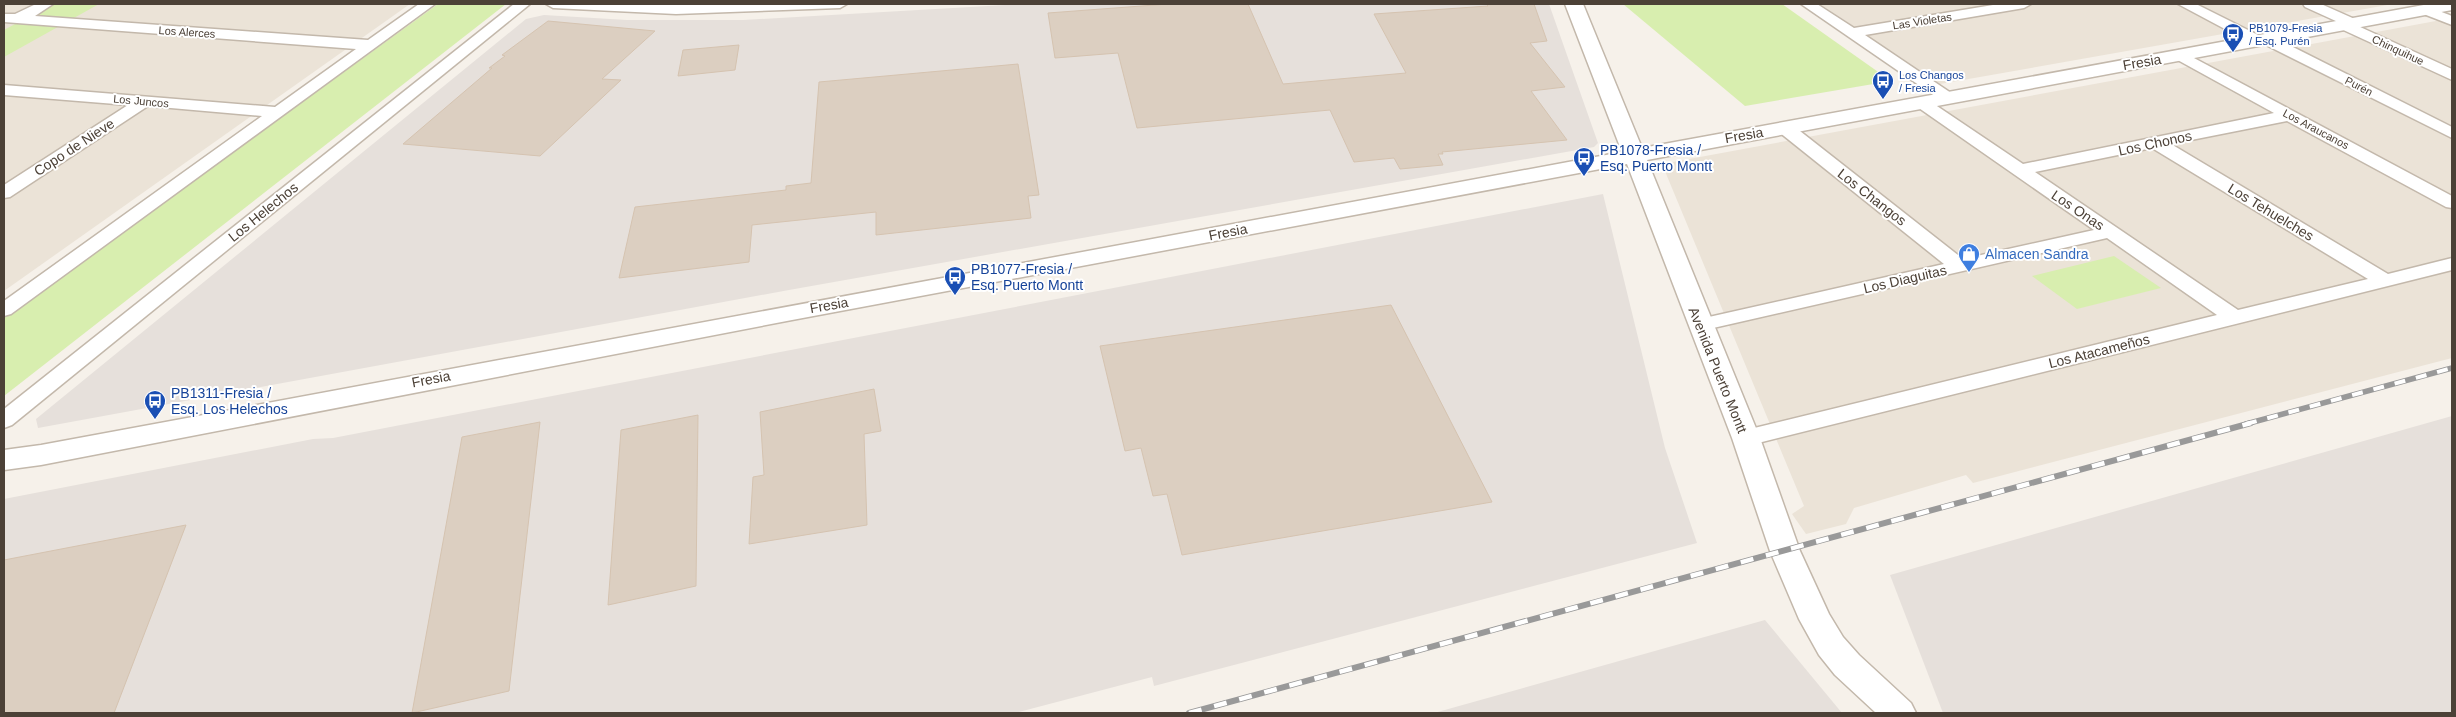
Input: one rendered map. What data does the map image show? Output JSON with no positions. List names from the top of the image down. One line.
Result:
{"streets":{"street":["Las Violetas","Los Alerces","Chinquihue","Fresia","Purén","Los Juncos","Los Araucanos","Los Chonos","Copo de Nieve","Los Changos","Los Onas","Los Helechos","Los Tehuelches","Los Diaguitas","Los Atacameños","Avenida Puerto Montt"]},"crossings":[["Chinquihue","Fresia"],["Fresia","Purén"],["Fresia","Los Araucanos"],["Fresia","Los Changos"],["Fresia","Los Onas"],["Fresia","Avenida Puerto Montt"],["Los Juncos","Copo de Nieve"],["Los Araucanos","Los Chonos"],["Los Chonos","Los Onas"],["Los Chonos","Los Tehuelches"],["Los Changos","Los Diaguitas"],["Los Onas","Los Diaguitas"],["Los Onas","Los Atacameños"],["Los Tehuelches","Los Atacameños"],["Los Diaguitas","Avenida Puerto Montt"],["Los Atacameños","Avenida Puerto Montt"]],"places":{"bus stop":["PB1079-Fresia / Esq. Purén","Los Changos / Fresia","PB1078-Fresia / Esq. Puerto Montt","PB1077-Fresia / Esq. Puerto Montt","PB1311-Fresia / Esq. Los Helechos"],"shop":["Almacen Sandra"]}}
